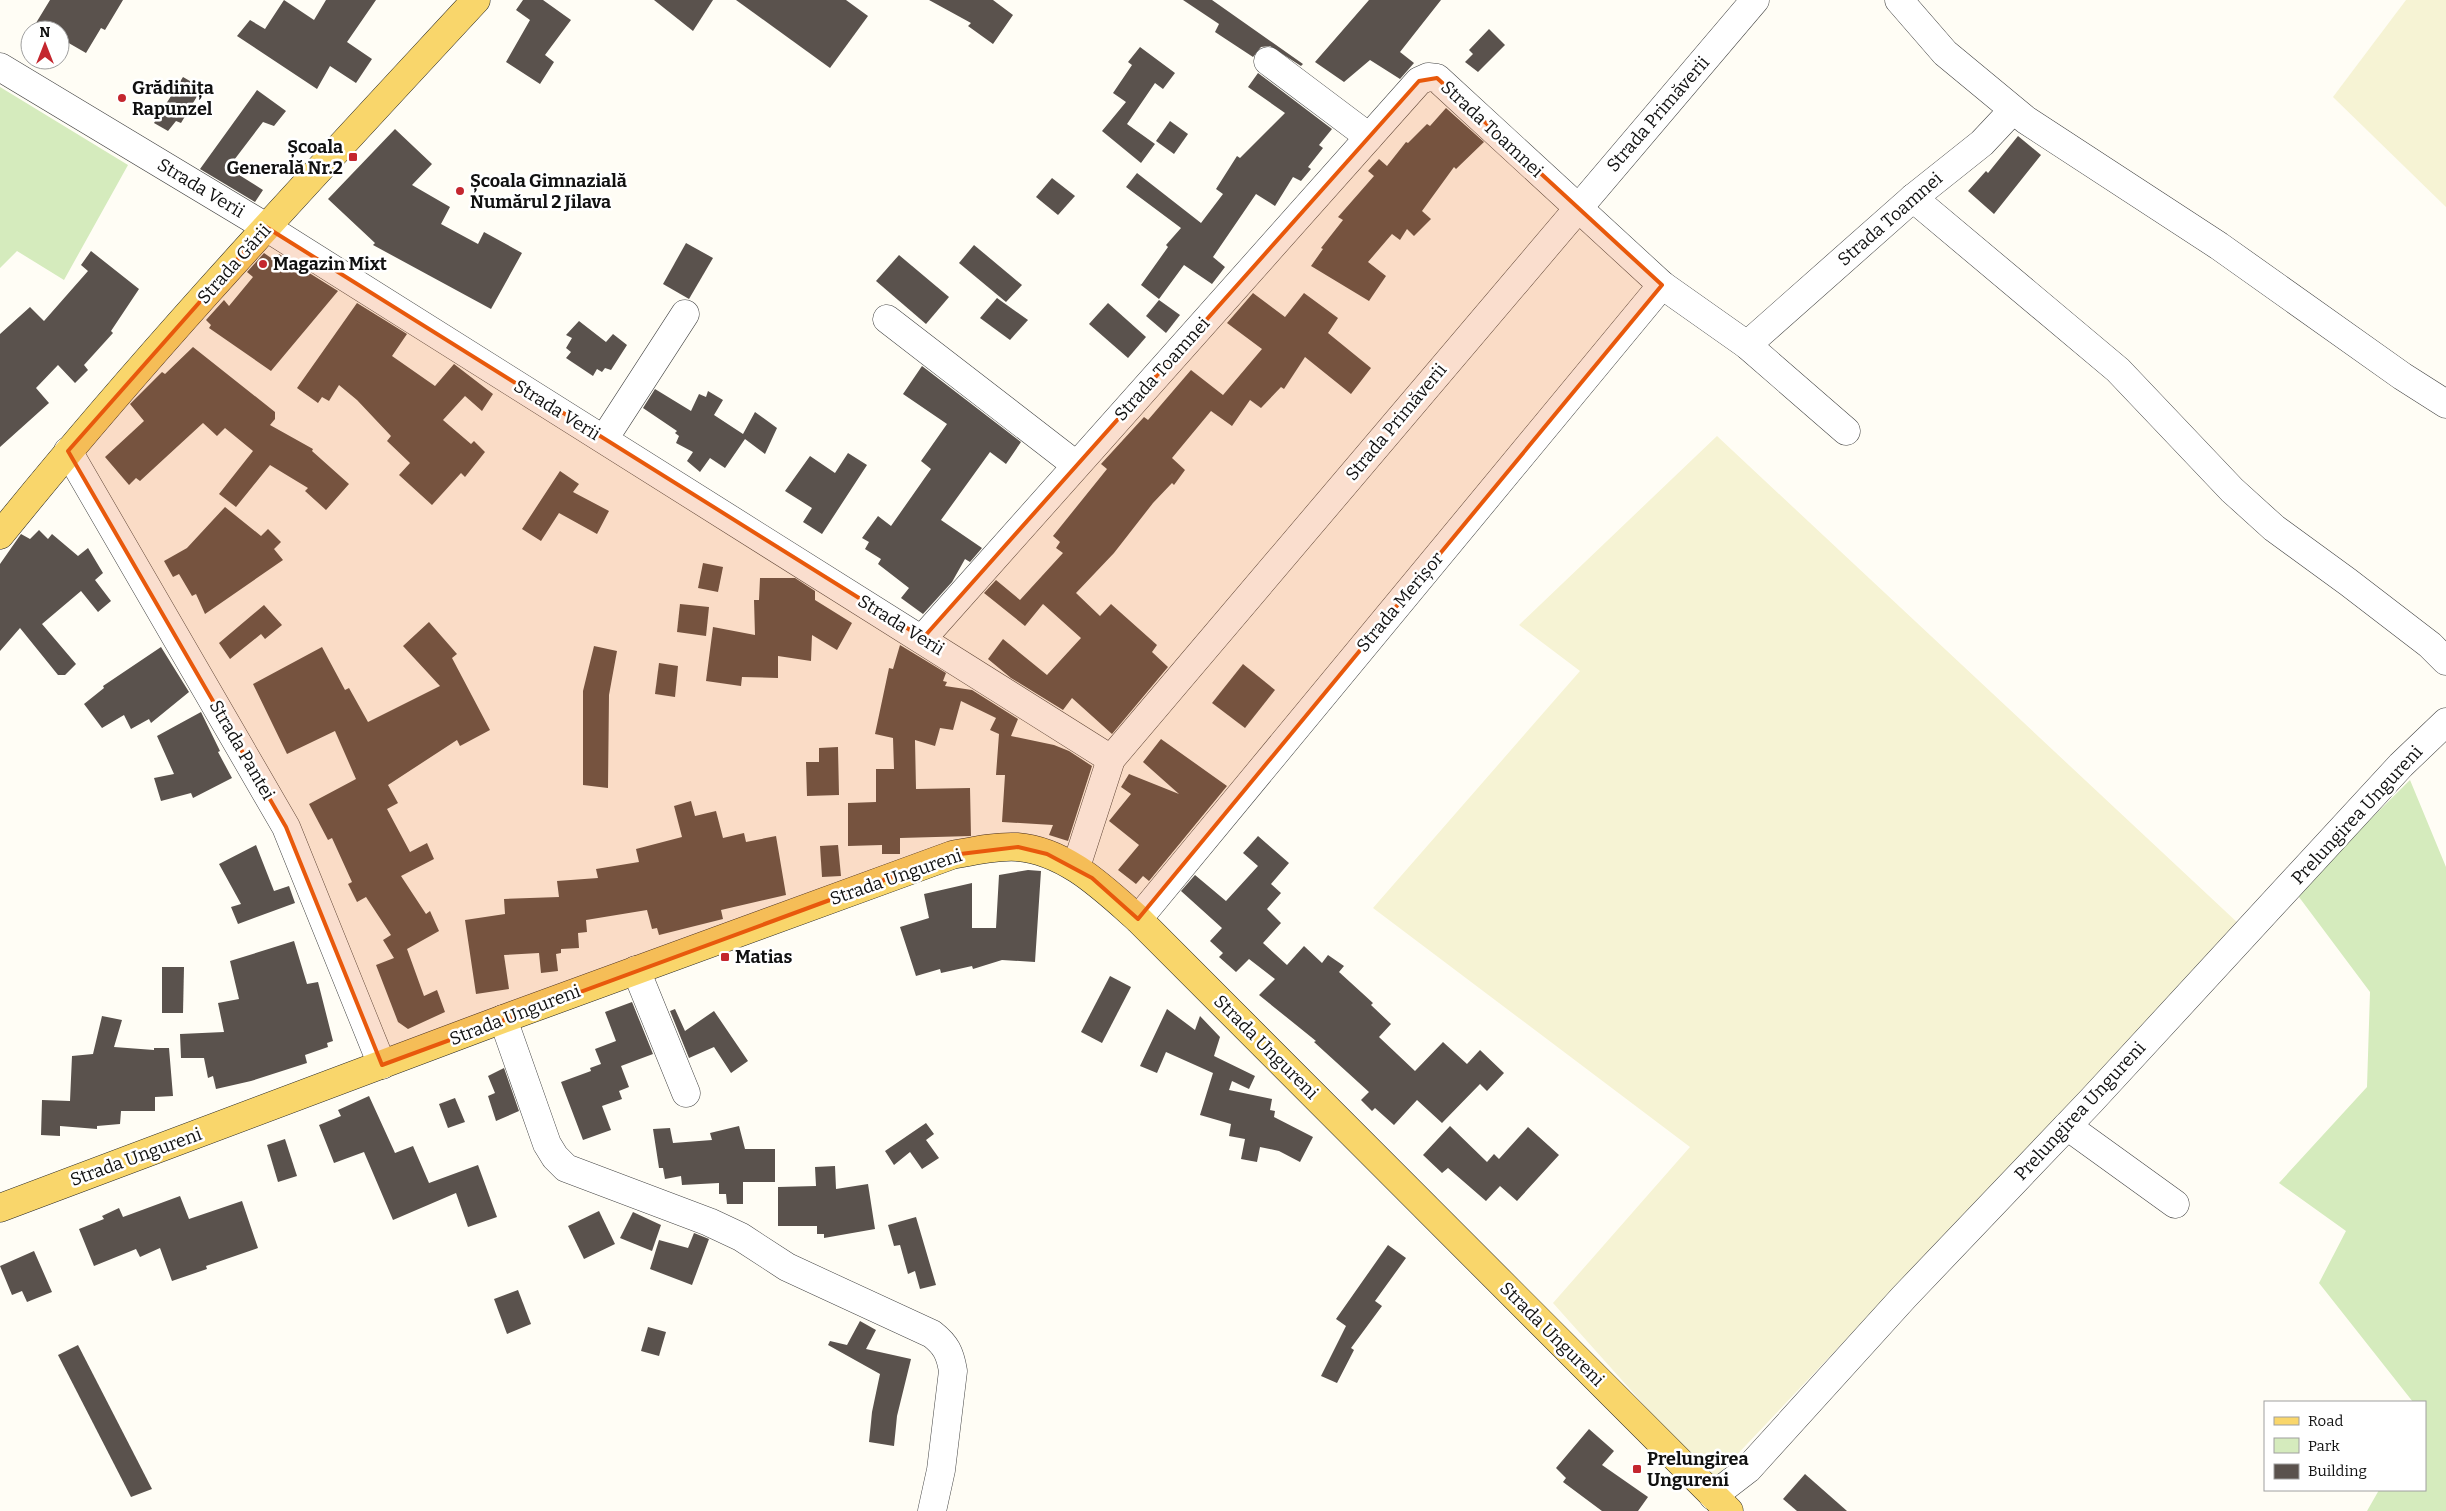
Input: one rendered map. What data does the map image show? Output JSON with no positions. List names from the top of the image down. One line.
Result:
{"streets":{"main road":["Strada Gării","Strada Ungureni"],"street":["Strada Primăverii","Strada Toamnei","Strada Verii","Strada Merișor","Strada Pantei","Prelungirea Ungureni"]},"crossings":[["Strada Primăverii","Strada Toamnei"],["Strada Primăverii","Strada Verii"],["Strada Primăverii","Strada Ungureni"],["Strada Toamnei","Strada Verii"],["Strada Toamnei","Strada Merișor"],["Strada Verii","Strada Gării"],["Strada Gării","Strada Pantei"],["Strada Merișor","Strada Ungureni"],["Strada Pantei","Strada Ungureni"],["Prelungirea Ungureni","Strada Ungureni"]],"places":{"other":["Grădinița Rapunzel","Școala Gimnazială Numărul 2 Jilava","Magazin Mixt"],"transit":["Școala Generală Nr.2","Matias","Prelungirea Ungureni"]},"legend":["Road","Park","Building"],"north":"top"}
